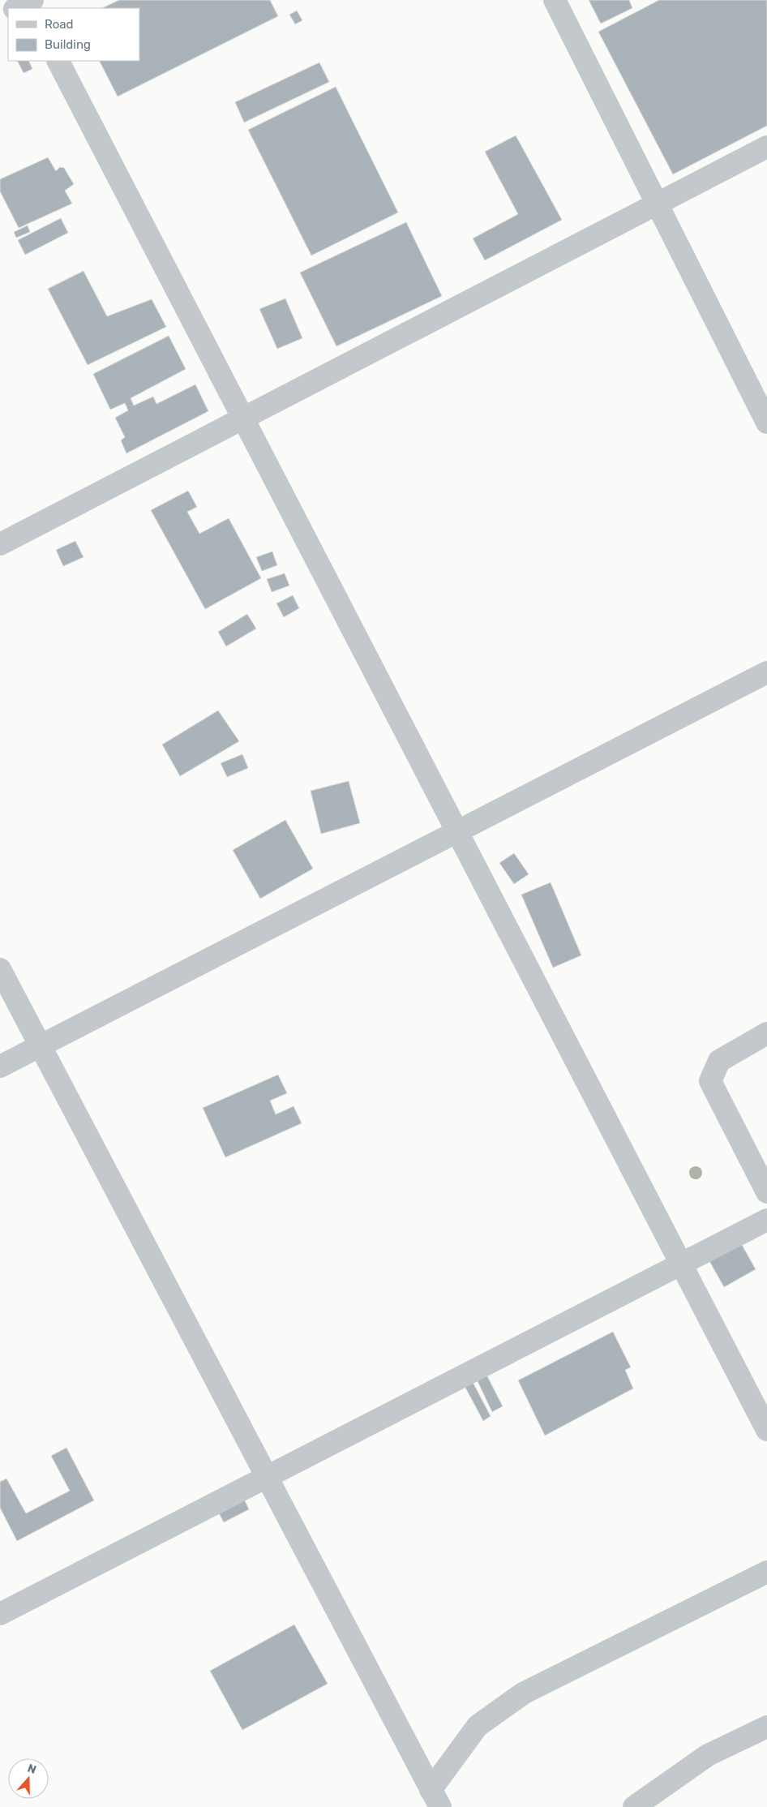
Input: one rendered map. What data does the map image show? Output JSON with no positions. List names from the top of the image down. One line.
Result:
{"legend":["Road","Building"],"north":"top"}
